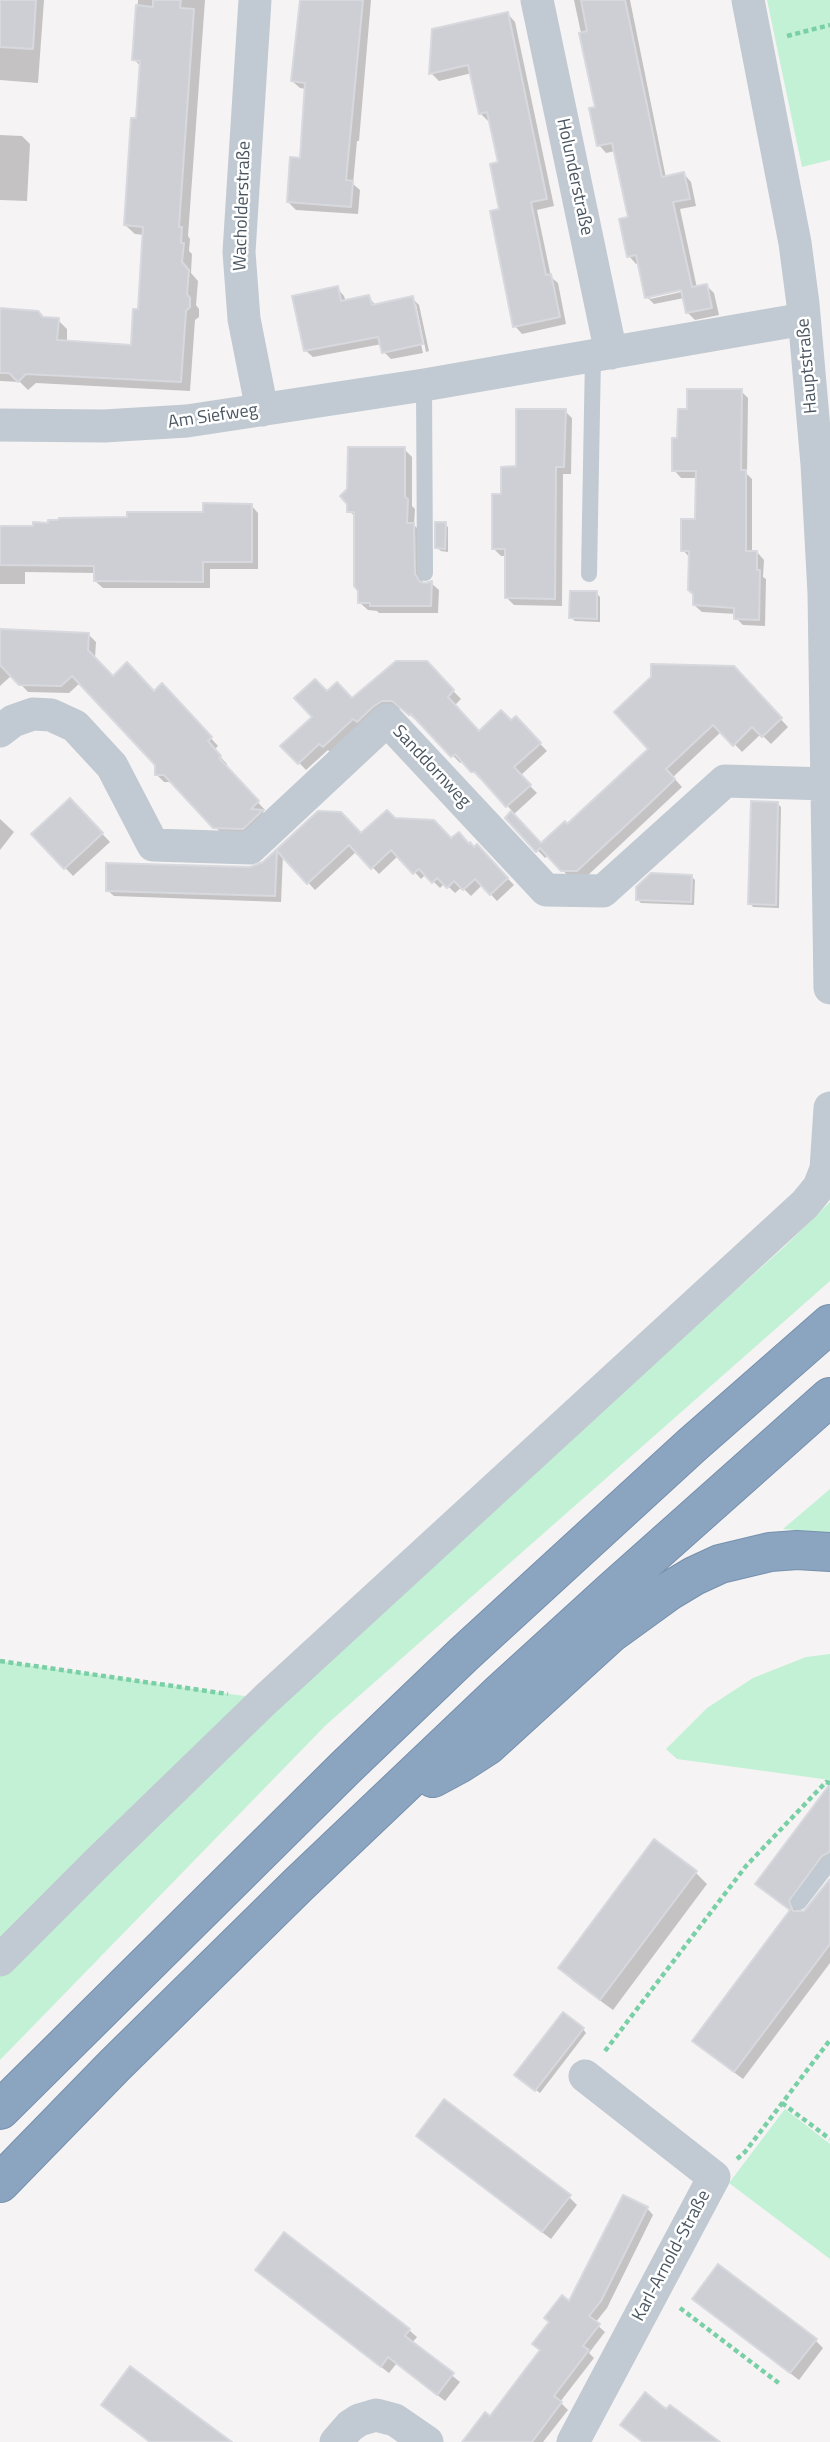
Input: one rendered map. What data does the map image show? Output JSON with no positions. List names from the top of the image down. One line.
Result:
{"streets":{"street":["Holunderstraße","Wacholderstraße","Hauptstraße","Am Siefweg","Sanddornweg","Karl-Arnold-Straße"]},"crossings":[["Holunderstraße","Am Siefweg"],["Wacholderstraße","Am Siefweg"],["Hauptstraße","Am Siefweg"],["Hauptstraße","Sanddornweg"]]}
